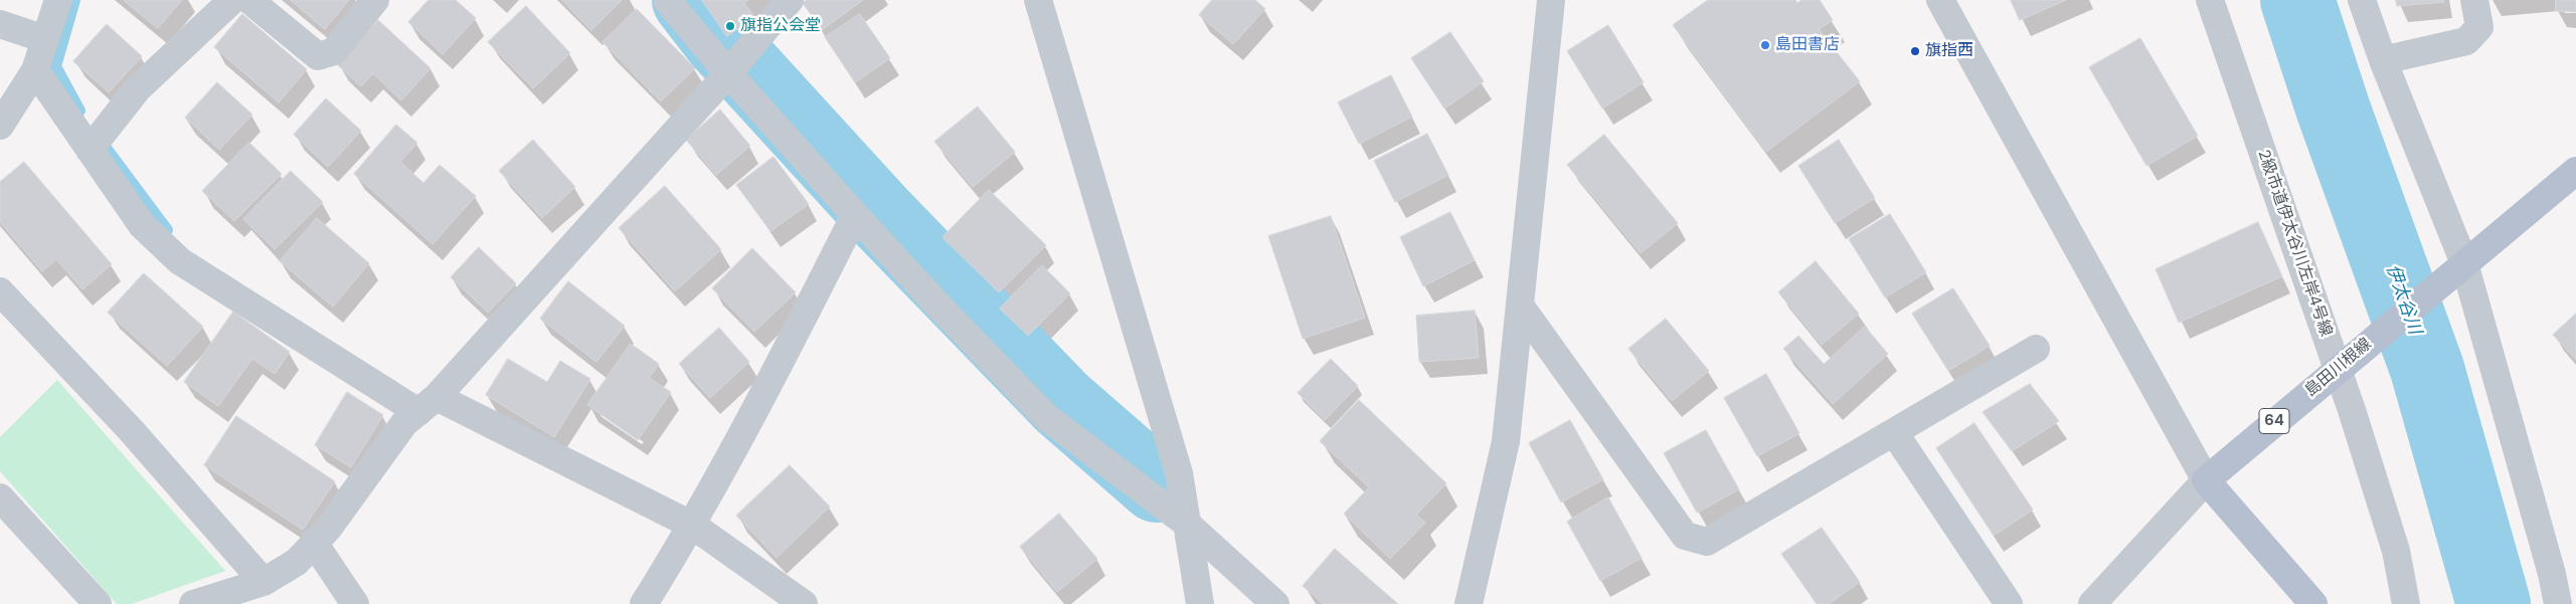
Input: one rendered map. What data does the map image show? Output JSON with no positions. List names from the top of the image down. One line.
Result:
{"streets":{"main road":["島田川根線","64"],"street":["2級市道伊太谷川左岸4号線"]},"crossings":[["2級市道伊太谷川左岸4号線","島田川根線"]],"water":["伊太谷川"],"places":["旗指公会堂","島田書店","旗指西"]}
